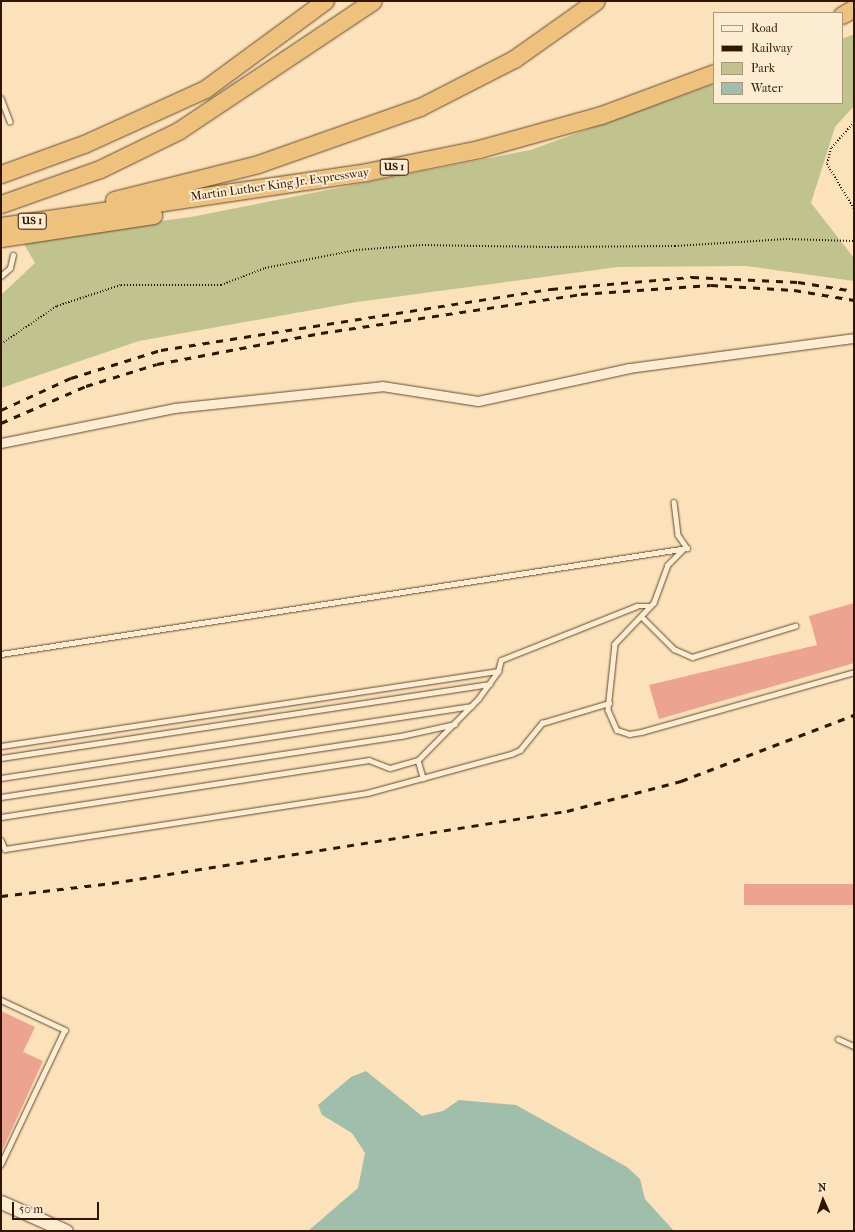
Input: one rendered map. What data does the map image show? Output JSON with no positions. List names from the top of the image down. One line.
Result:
{"streets":{"highway":["US 1","Martin Luther King Jr. Expressway"]},"legend":["Road","Railway","Park","Water"],"scale_bar":"50 m","north":"top"}
